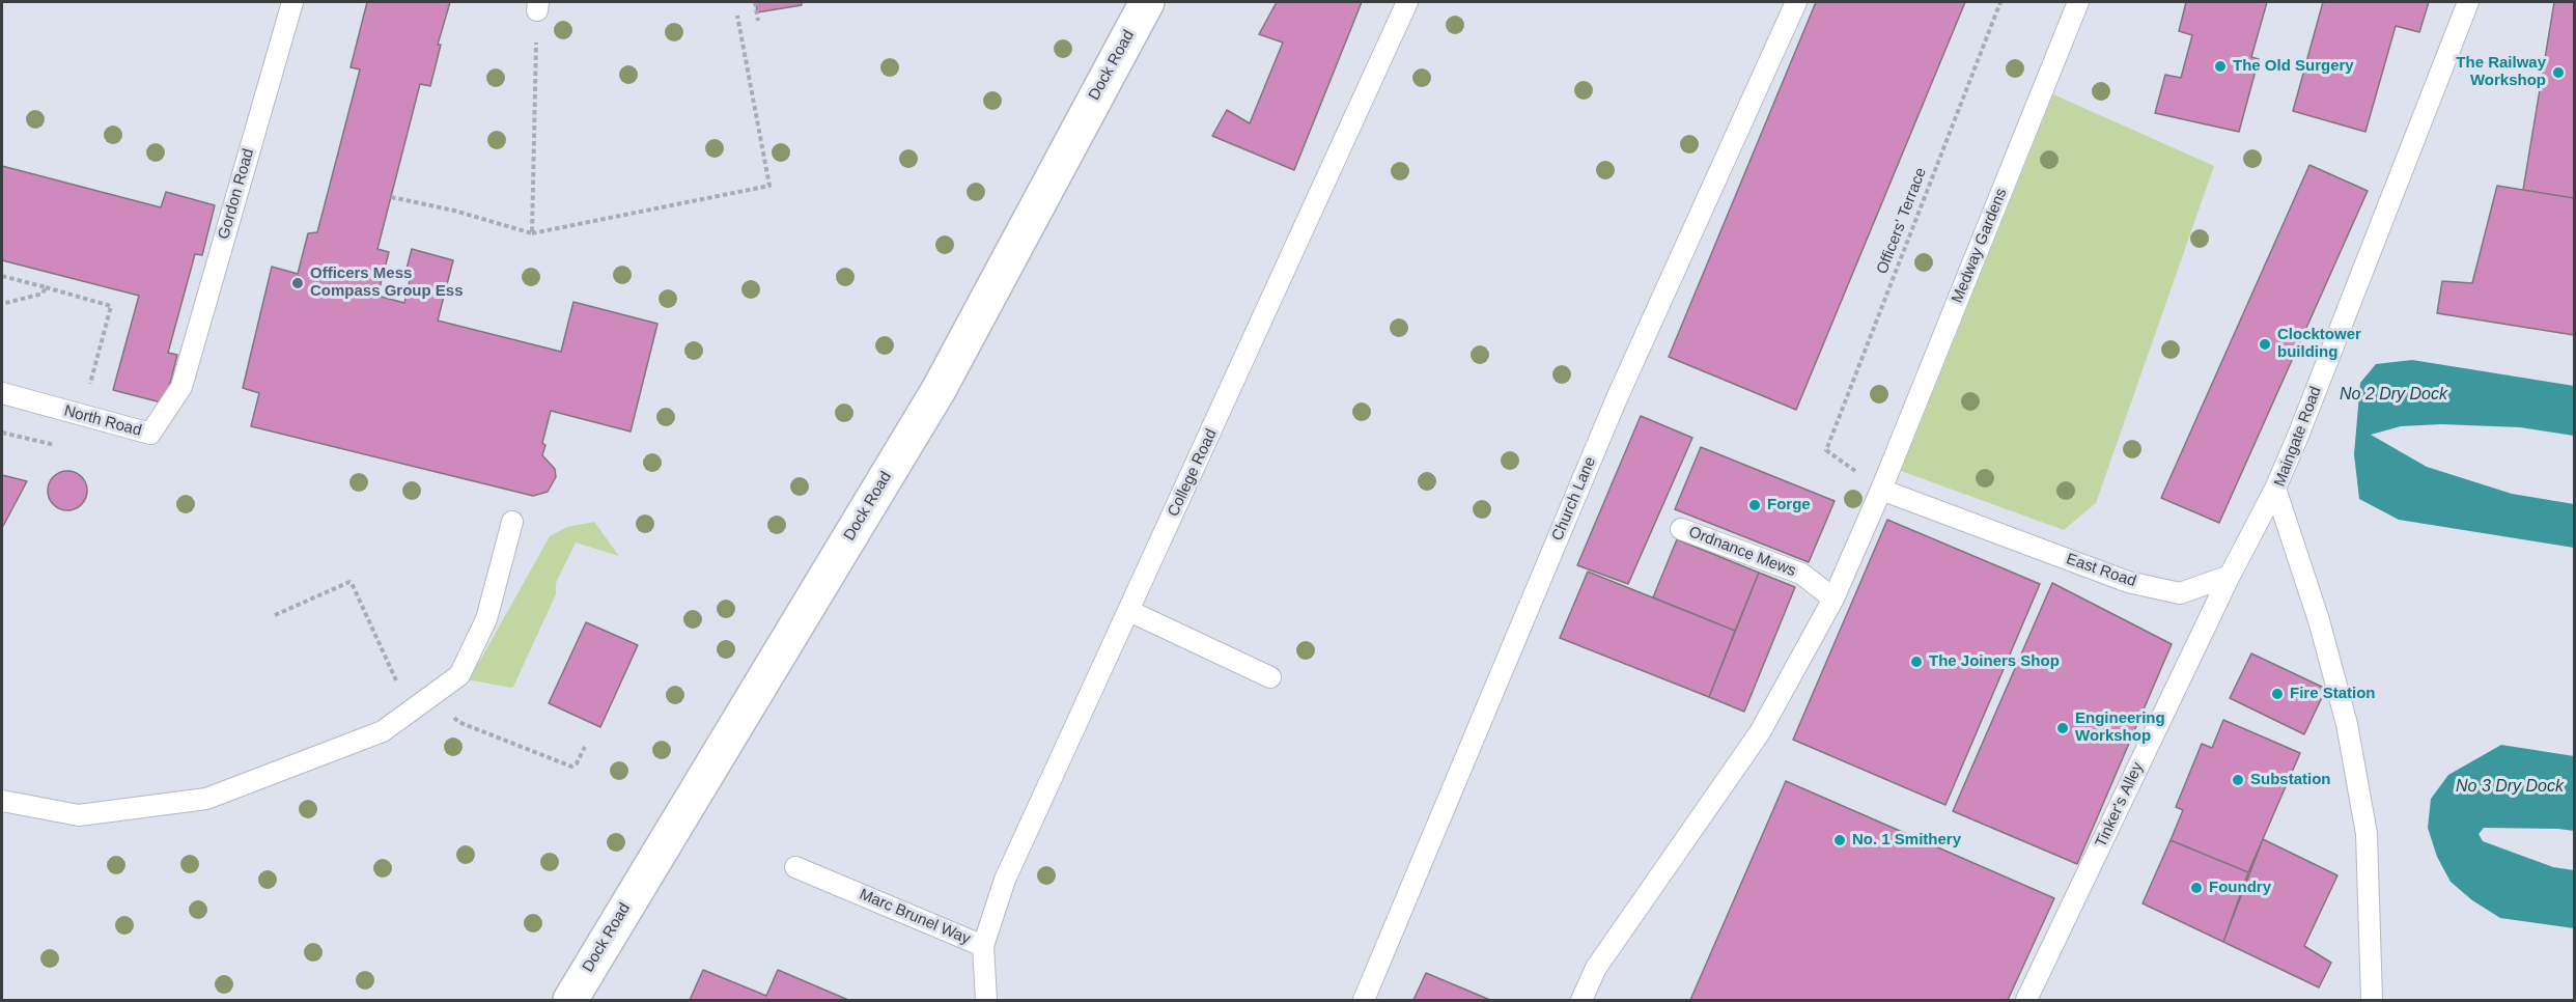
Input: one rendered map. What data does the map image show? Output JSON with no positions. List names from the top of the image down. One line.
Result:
{"streets":{"street":["Dock Road"],"lane":["Gordon Road","Medway Gardens","North Road","Maingate Road","College Road","Church Lane","Ordnance Mews","East Road","Tinker's Alley","Marc Brunel Way"],"path":["Officers' Terrace"]},"crossings":[["Gordon Road","North Road"],["Medway Gardens","Ordnance Mews"],["Medway Gardens","East Road"],["College Road","Marc Brunel Way"],["East Road","Tinker's Alley"]],"water":["No 2 Dry Dock","No 3 Dry Dock"],"places":["The Old Surgery","The Railway Workshop","Officers Mess Compass Group Ess","Clocktower building","Forge","The Joiners Shop","Fire Station","Engineering Workshop","Substation","No. 1 Smithery","Foundry"]}
